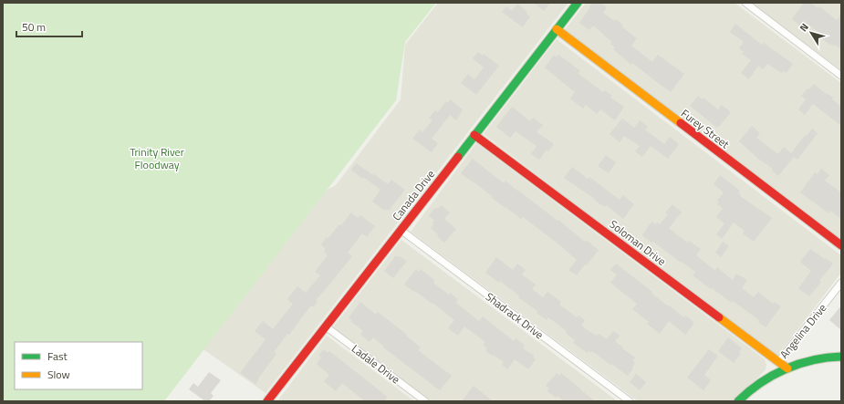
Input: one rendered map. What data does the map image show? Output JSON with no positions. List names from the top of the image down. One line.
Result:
{"streets":{"street":["Furey Street","Canada Drive","Soloman Drive","Shadrack Drive","Angelina Drive","Ladale Drive"]},"crossings":[["Furey Street","Canada Drive"],["Canada Drive","Soloman Drive"],["Canada Drive","Shadrack Drive"],["Canada Drive","Ladale Drive"],["Soloman Drive","Angelina Drive"]],"parks":["Trinity River Floodway"],"legend":["Fast","Slow"],"scale_bar":"50 m","north":"top left"}
